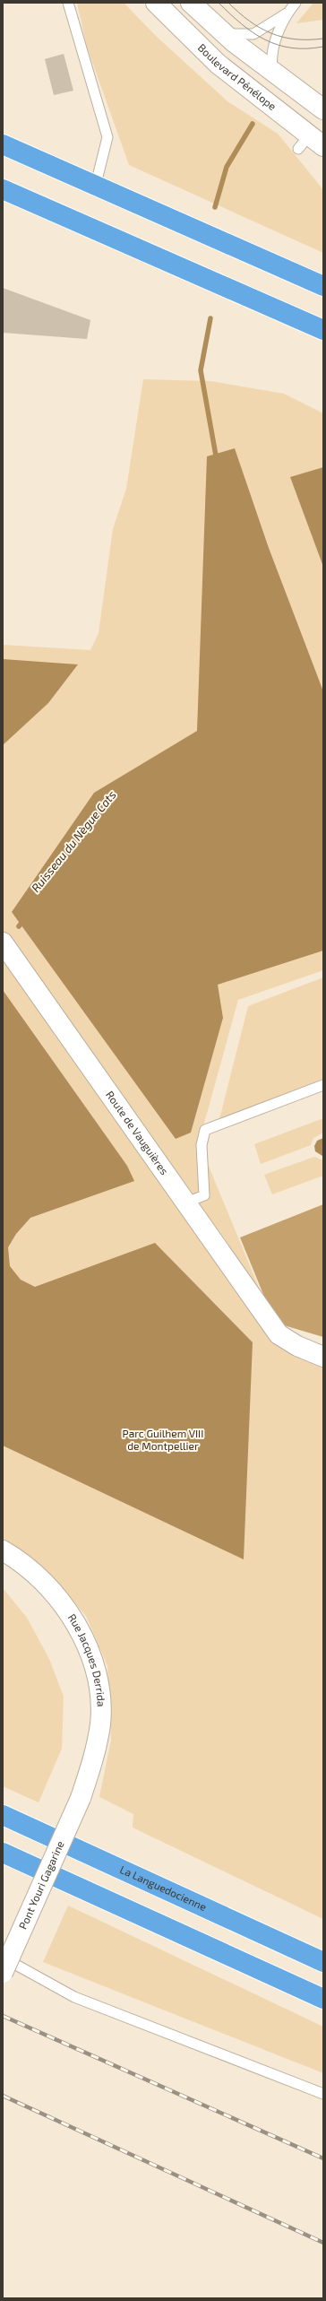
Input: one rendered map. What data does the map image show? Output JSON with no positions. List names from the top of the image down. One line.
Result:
{"streets":{"highway":["La Languedocienne"],"street":["Boulevard Pénélope","Route de Vauguières","Rue Jacques Derrida","Pont Youri Gagarine"]},"crossings":[["Rue Jacques Derrida","Pont Youri Gagarine"]],"water":["Ruisseau du Nègue Cats"],"parks":["Parc Guilhem VIII de Montpellier"]}
